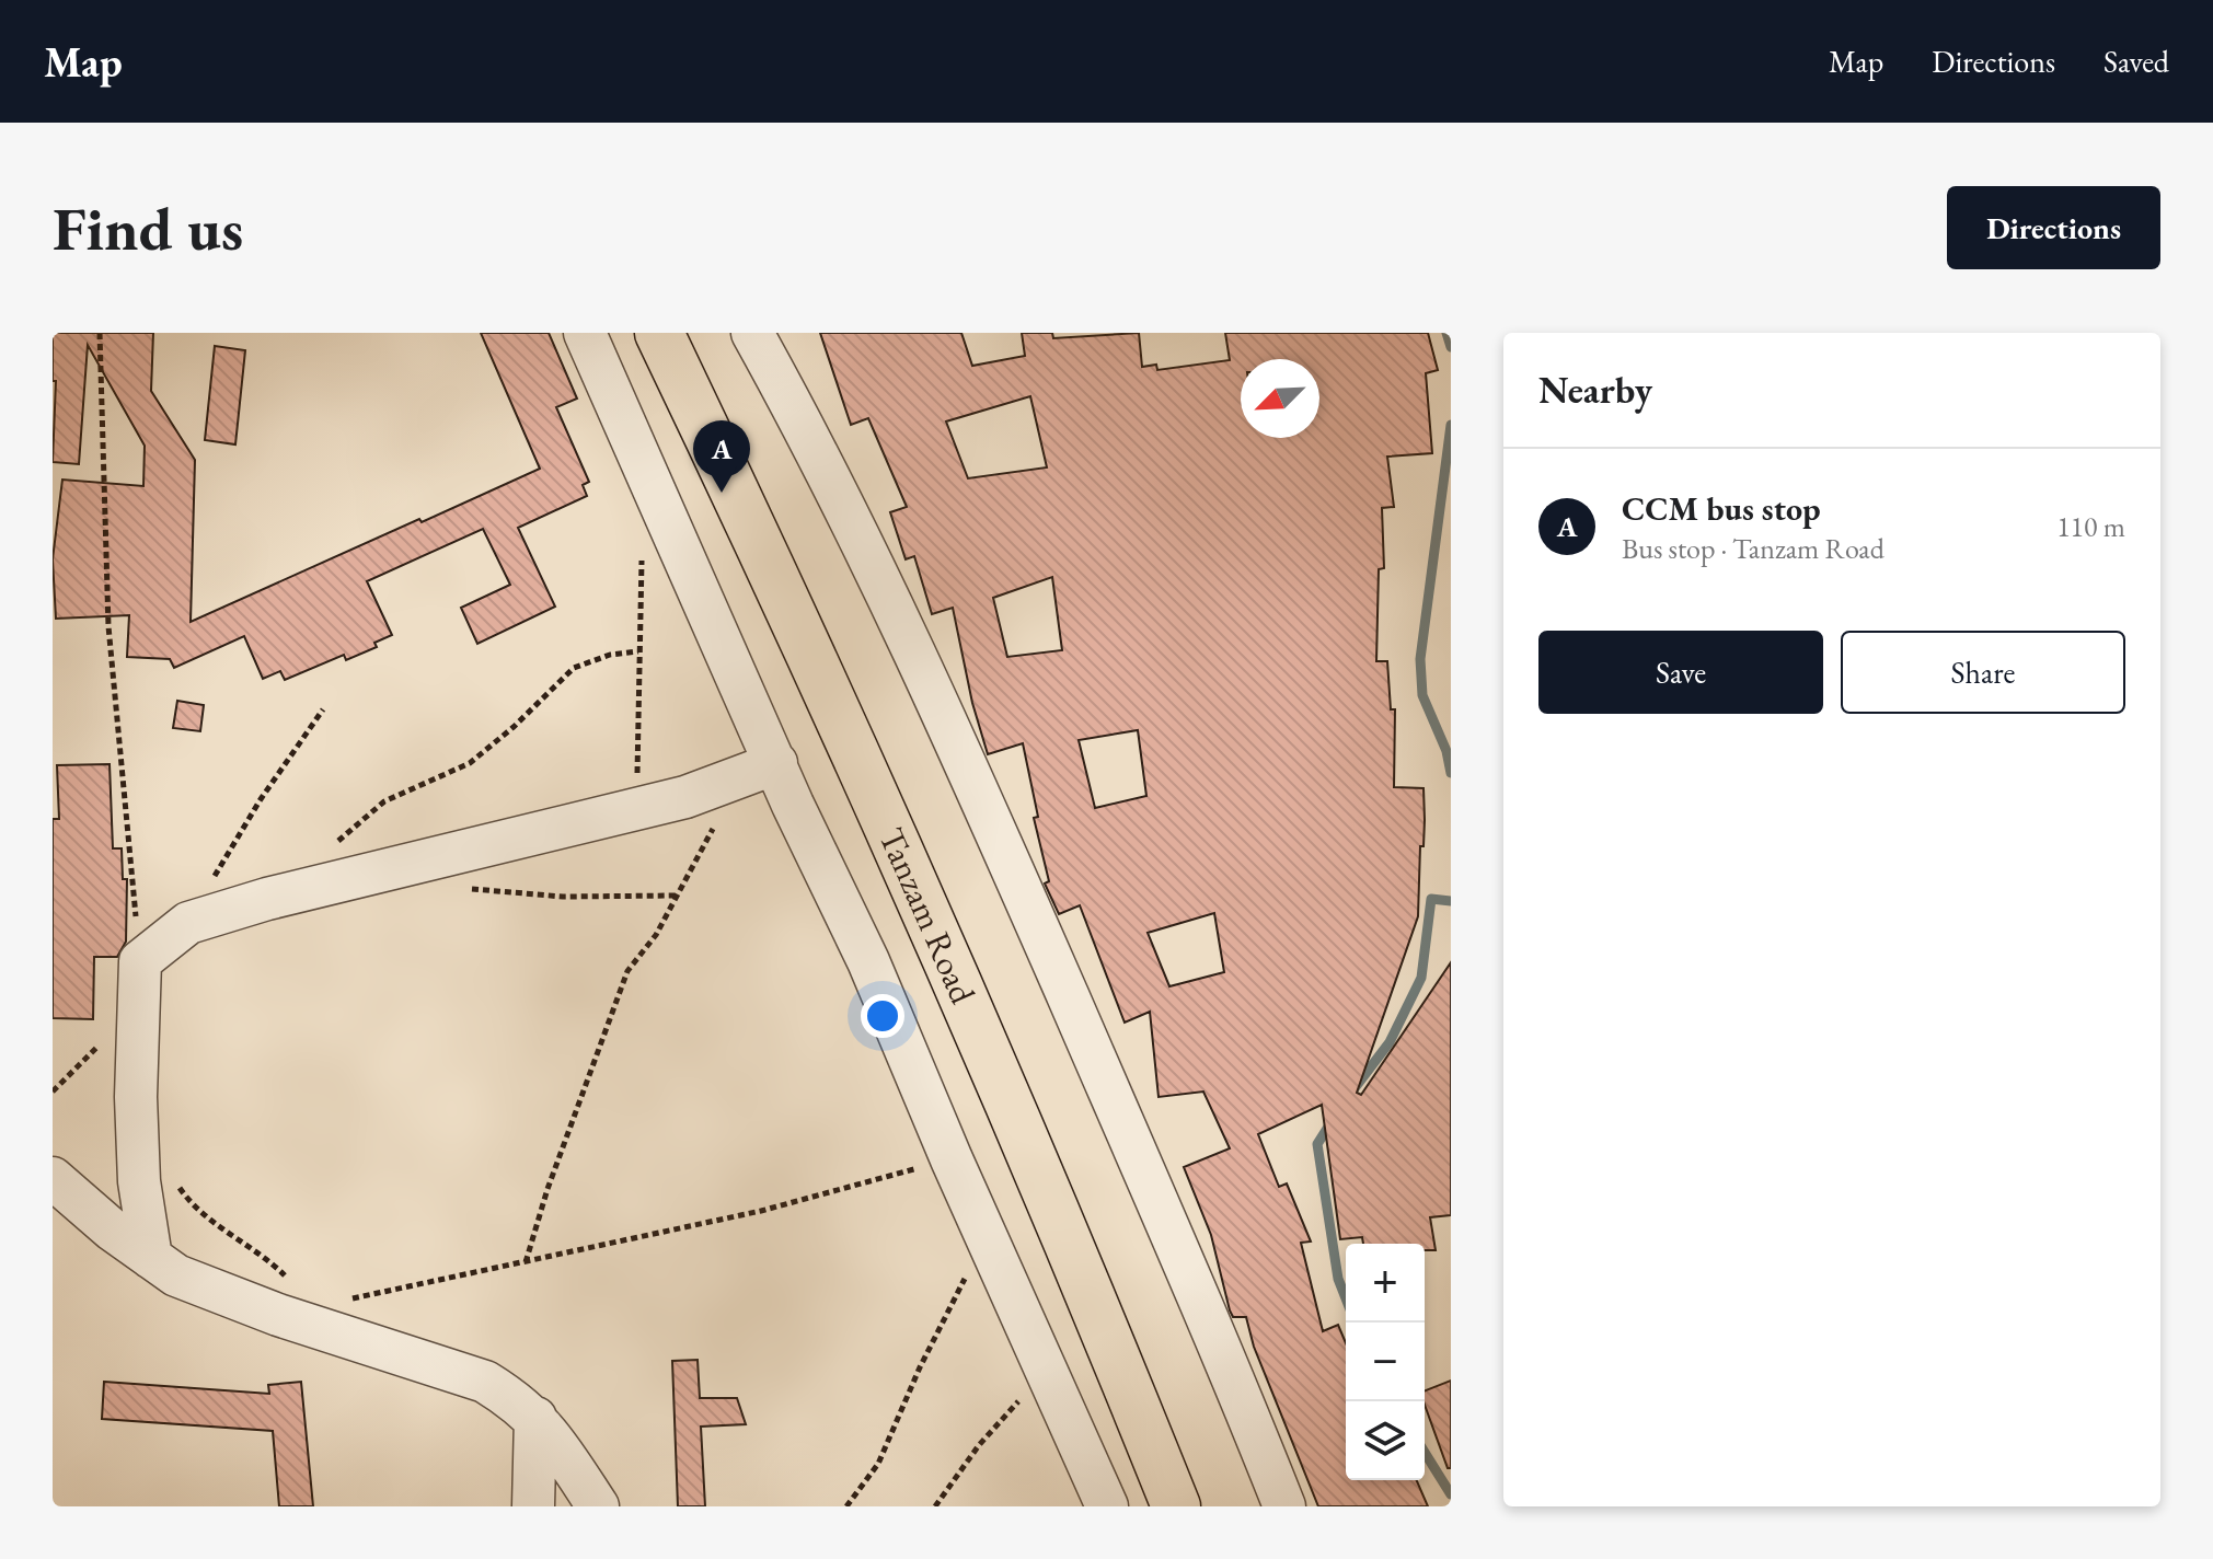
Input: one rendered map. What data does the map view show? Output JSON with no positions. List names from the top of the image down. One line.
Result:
{"streets":{"highway":["Tanzam Road"]},"north":"bottom left","page":{"header":"Map","nav":["Map","Directions","Saved"],"buttons":["Directions",["Save","Share"]],"title":"Find us","heading":"Nearby","pins":"A","list":[{"mark":"A","name":"CCM bus stop","note":"Bus stop · Tanzam Road","value":"110 m"}],"map_buttons":["+","−"]}}
